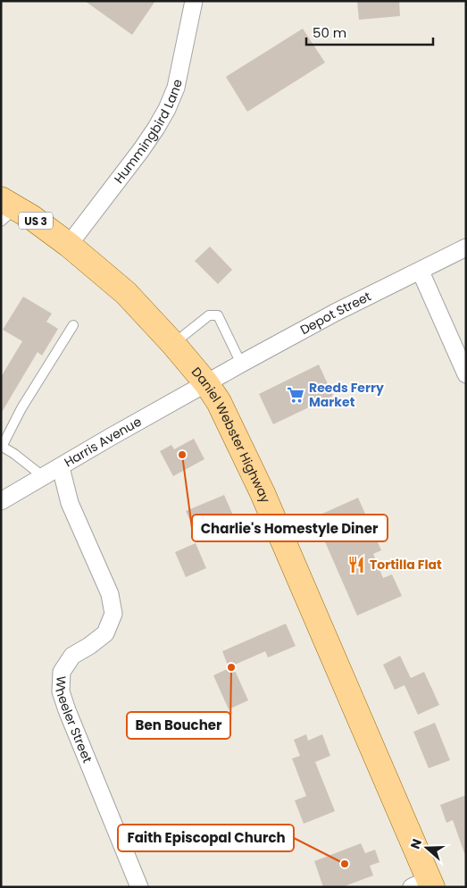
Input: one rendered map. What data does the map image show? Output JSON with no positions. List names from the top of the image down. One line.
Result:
{"streets":{"main road":["US 3","Daniel Webster Highway"],"street":["Hummingbird Lane","Depot Street","Harris Avenue","Wheeler Street"]},"crossings":[["Hummingbird Lane","Daniel Webster Highway"],["Depot Street","Daniel Webster Highway"],["Depot Street","Harris Avenue"],["Daniel Webster Highway","Harris Avenue"],["Harris Avenue","Wheeler Street"]],"places":{"supermarket":["Reeds Ferry Market"],"other":["Charlie's Homestyle Diner","Ben Boucher","Faith Episcopal Church"],"restaurant":["Tortilla Flat"]},"scale_bar":"50 m","north":"left"}
